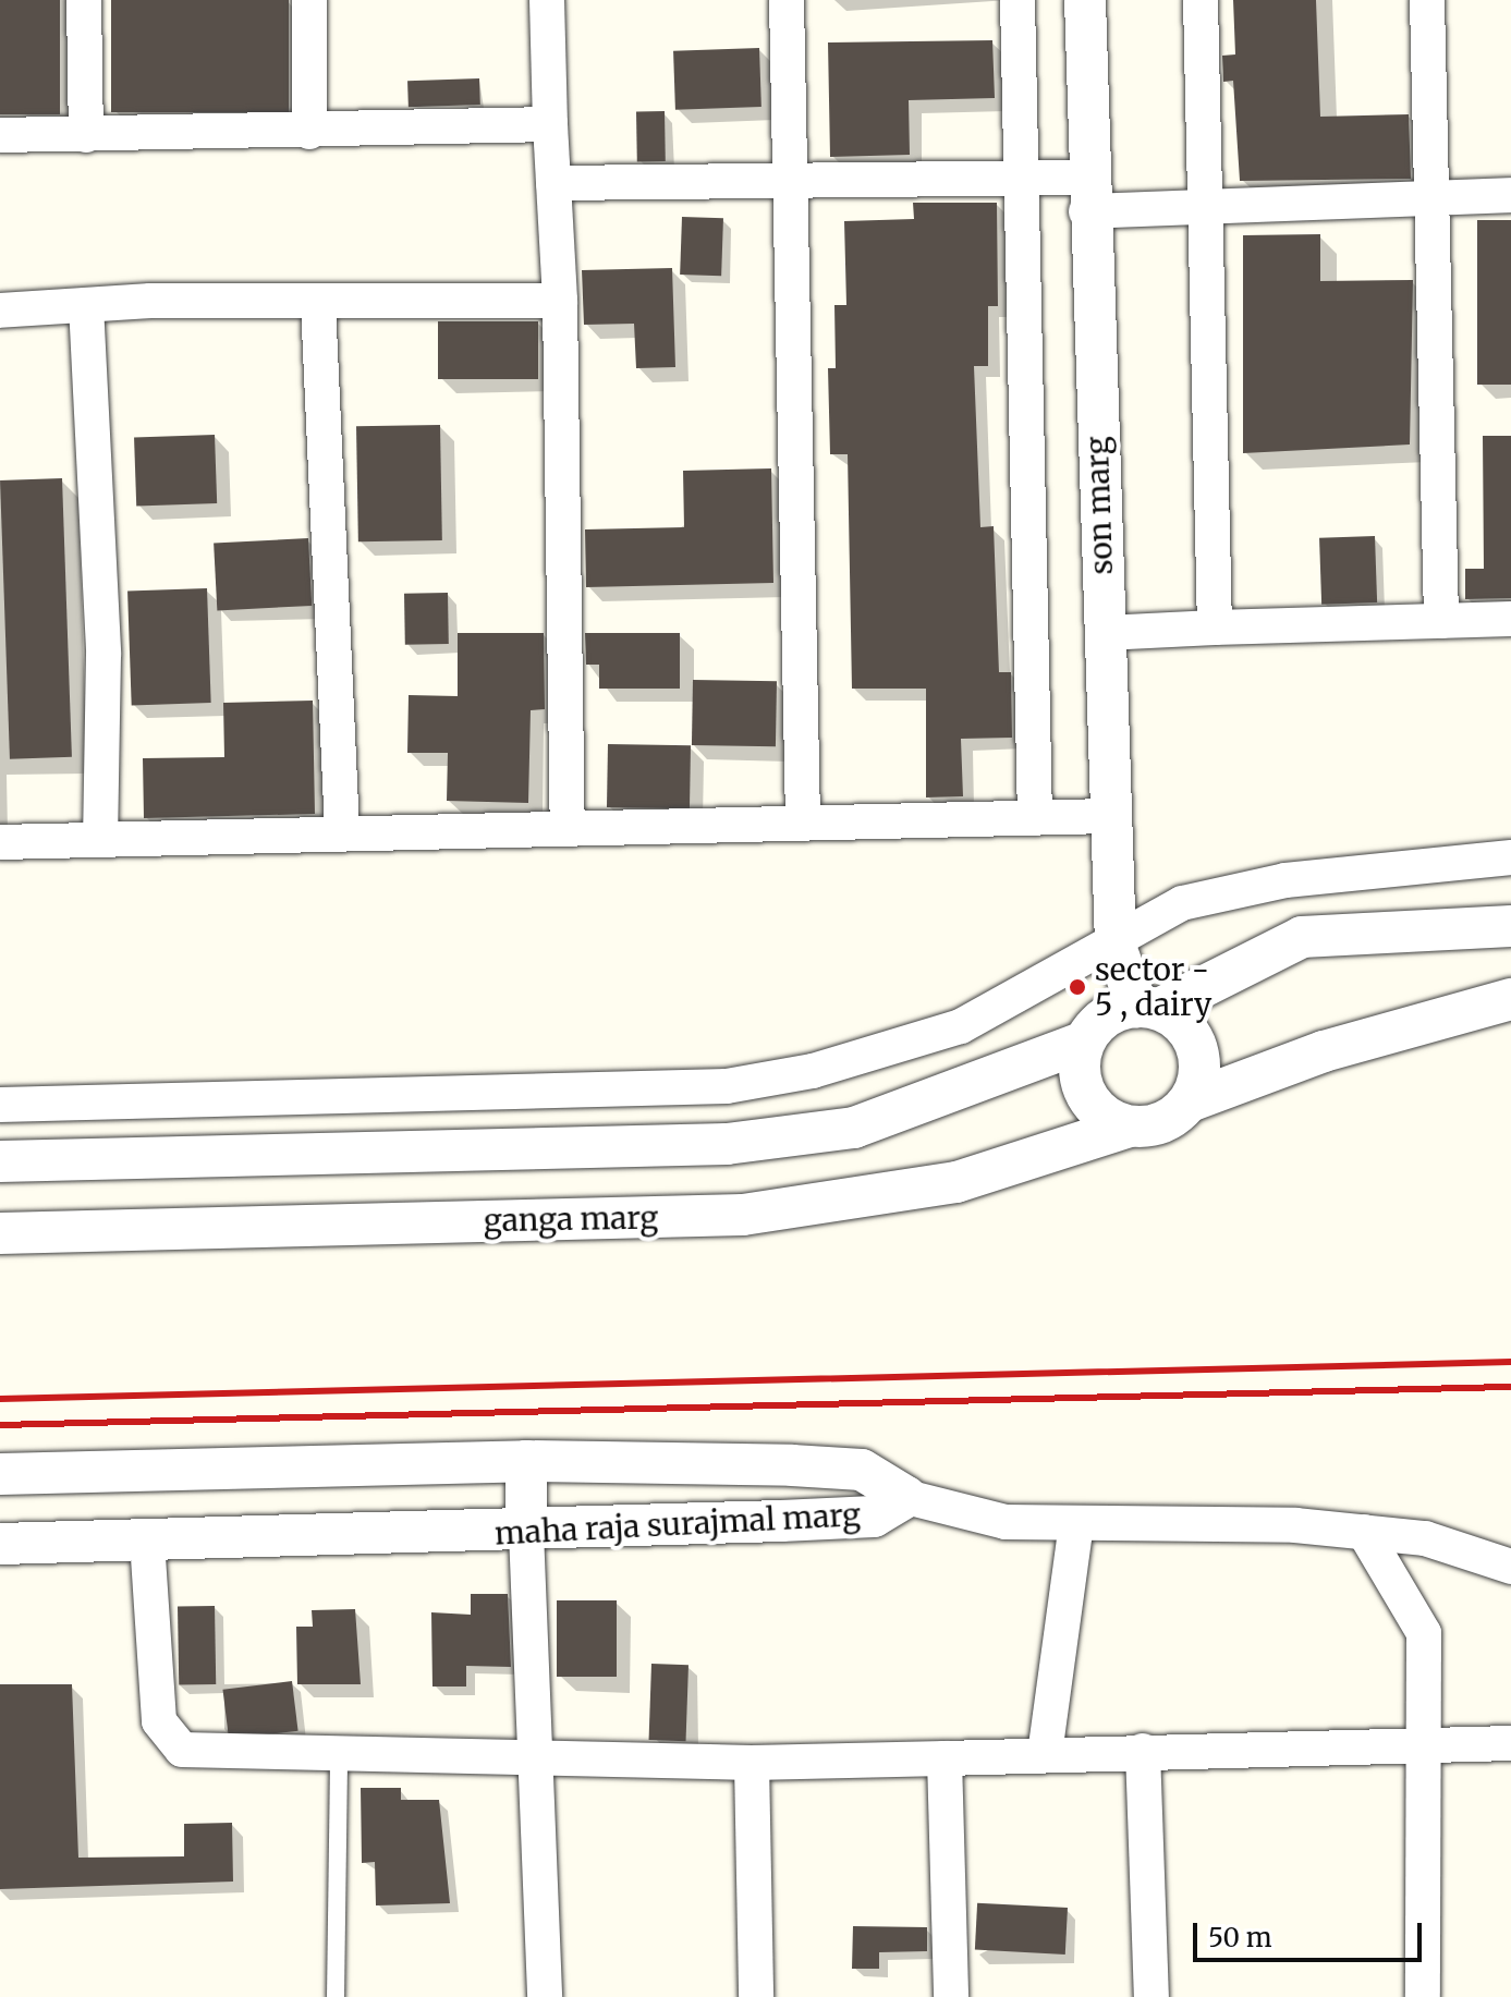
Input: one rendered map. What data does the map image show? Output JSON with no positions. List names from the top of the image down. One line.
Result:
{"streets":{"street":["son marg","ganga marg","maha raja surajmal marg"]},"crossings":[["son marg","ganga marg"]],"places":["sector - 5 , dairy"],"scale_bar":"50 m"}
